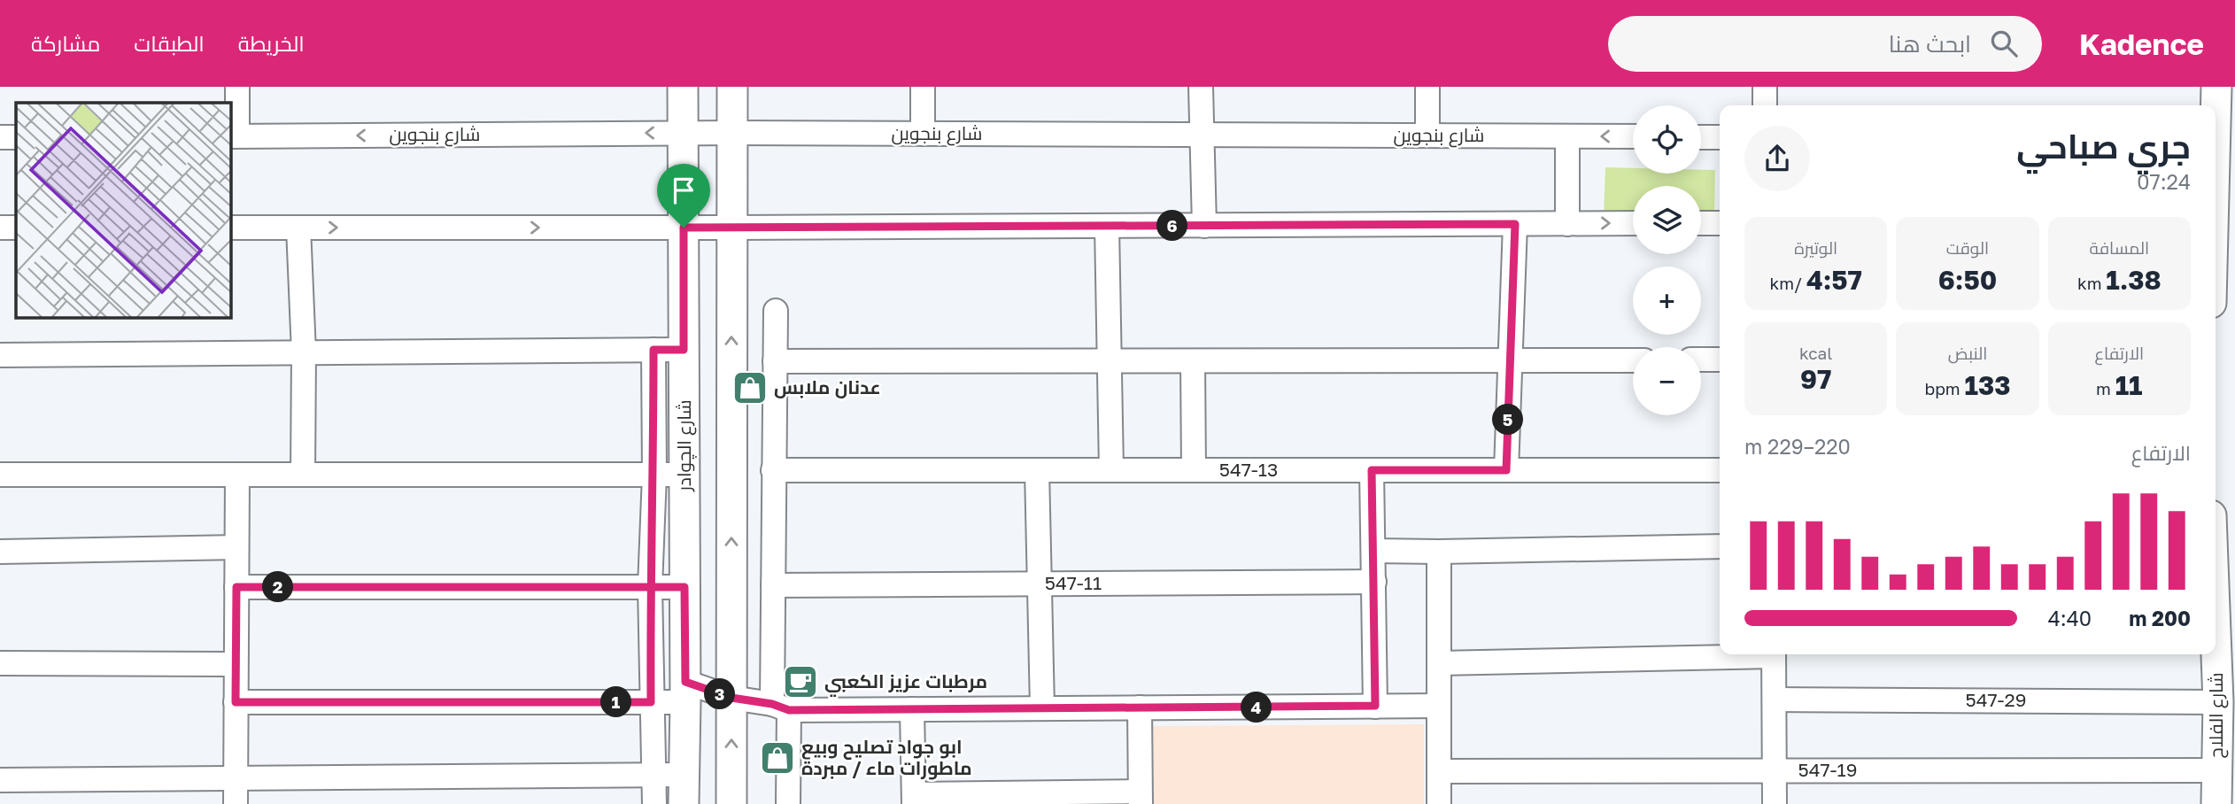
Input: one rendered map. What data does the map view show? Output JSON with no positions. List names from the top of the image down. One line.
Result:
{"streets":{"main road":["شارع الچوادر","شارع الفلاح"],"street":["شارع بنجوين","547-13","547-11","547-29","547-19"]},"crossings":[["شارع بنجوين","شارع الچوادر"],["547-29","شارع الفلاح"],["شارع الفلاح","547-19"]],"places":{"shop":["عدنان ملابس","ابو جواد تصليح وبيع ماطورات ماء / مبردة"],"cafe":["مرطبات عزيز الكعبي"]},"page":{"header":"Kadence","search":"ابحث هنا","nav":["الخريطة","الطبقات","مشاركة"],"map_buttons":["+","−"],"heading":["جري صباحي","07:24"],"pins":["6","5","2","3","1","4"],"stats":[["المسافة","1.38 km"],["الوقت","6:50"],["الوتيرة","4:57 /km"],["الارتفاع","11 m"],["النبض","133 bpm"],["kcal","97"]],"chart":["الارتفاع","220–229 m"],"list":[{"name":"200 m","note":"4:40"}]}}
